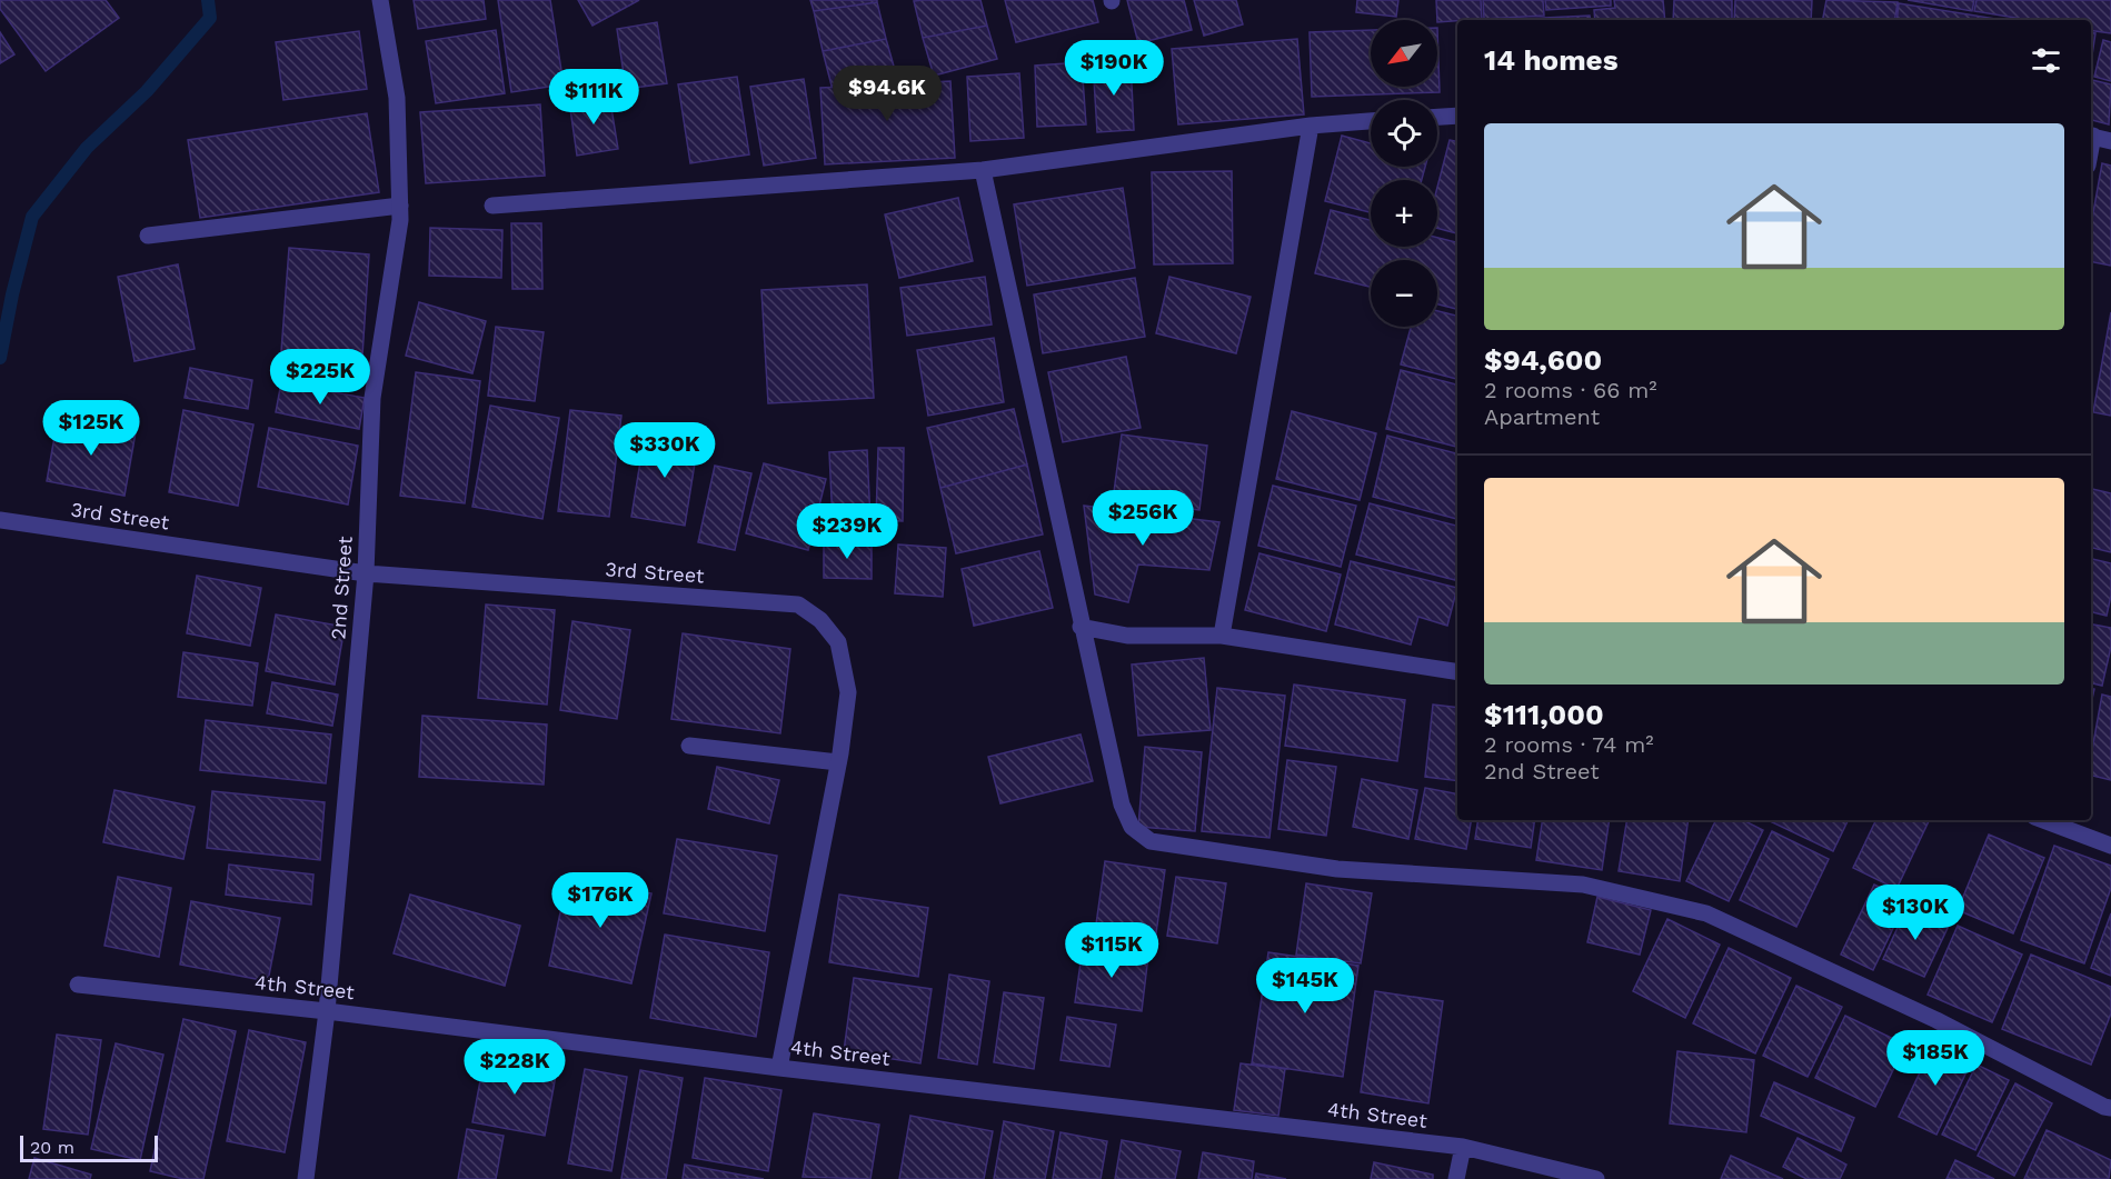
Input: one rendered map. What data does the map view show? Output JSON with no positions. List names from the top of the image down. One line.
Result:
{"streets":{"street":["3rd Street","2nd Street","4th Street"]},"crossings":[["3rd Street","2nd Street"],["3rd Street","4th Street"],["2nd Street","4th Street"]],"scale_bar":"20 m","north":"bottom left","page":{"map_buttons":["+","−"],"heading":"14 homes","price":["$190K","$94.6K","$111K","$225K","$125K","$330K","$256K","$239K","$176K","$130K","$115K","$145K","$185K","$228K"],"list":[{"name":"$94,600","note":"2 rooms · 66 m² · Apartment"},{"name":"$111,000","note":"2 rooms · 74 m² · 2nd Street"}],"scale":"20 m"}}
